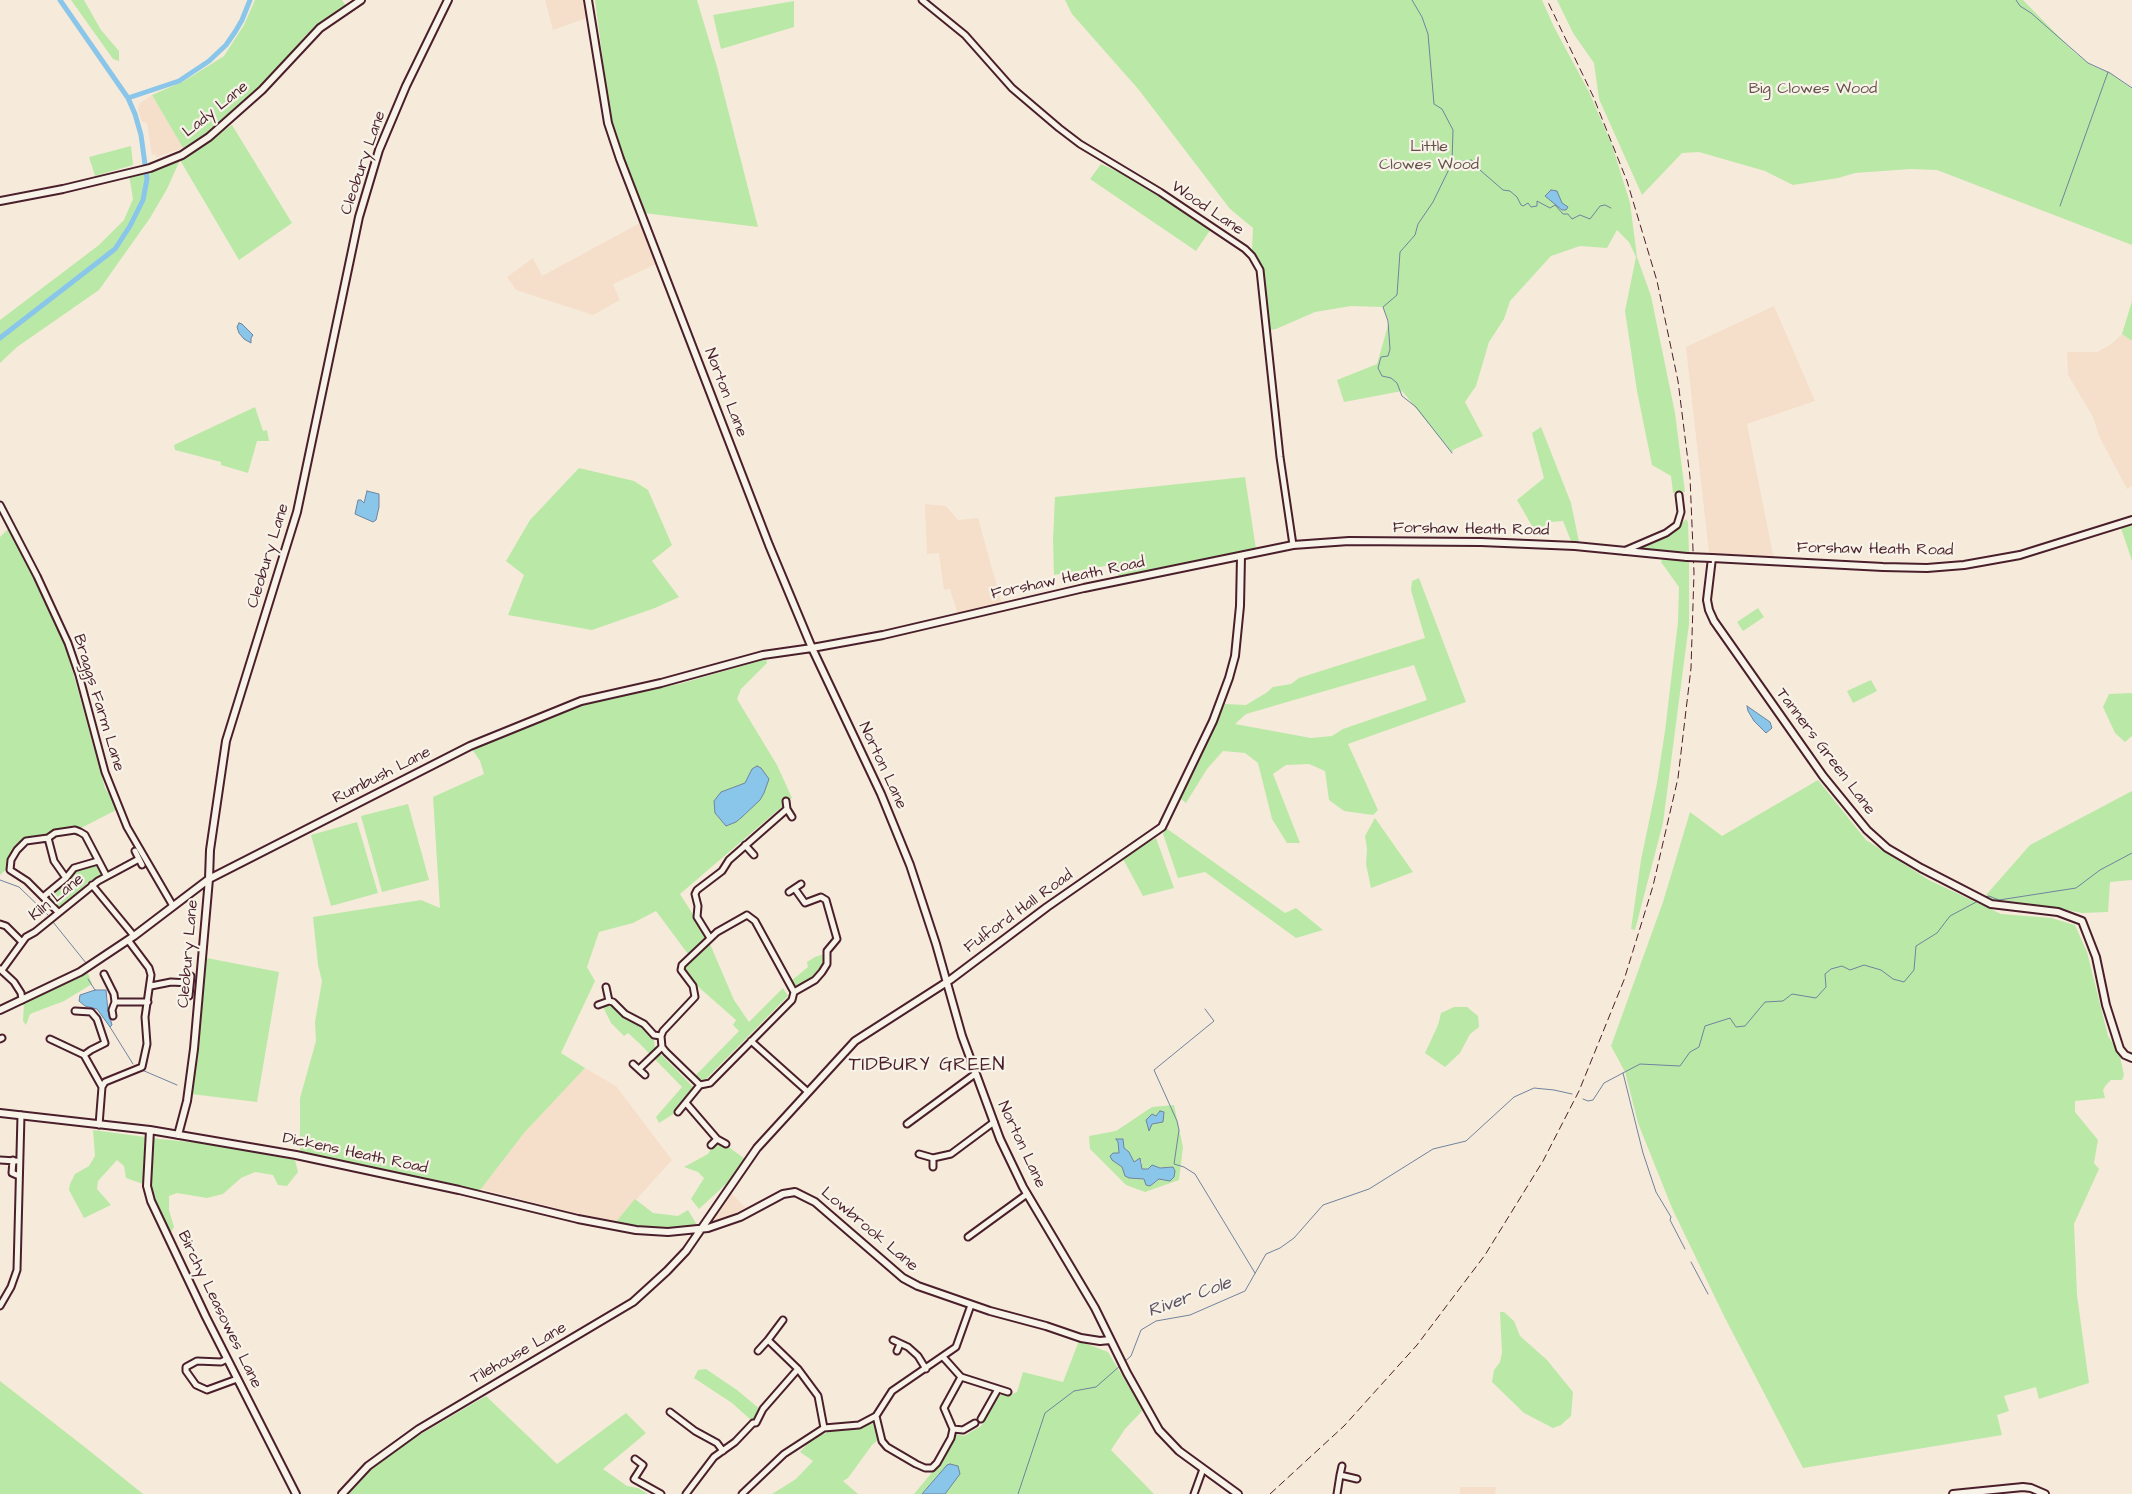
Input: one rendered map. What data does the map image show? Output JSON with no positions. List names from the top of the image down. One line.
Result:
{"streets":{"street":["Lady Lane","Cleobury Lane","Wood Lane","Norton Lane","Forshaw Heath Road","Braggs Farm Lane","Tanners Green Lane","Rumbush Lane","Kiln Lane","Fulford Hall Road","Dickens Heath Road","Lowbrook Lane","Birchy Leasowes Lane","Tilehouse Lane"]},"crossings":[["Cleobury Lane","Rumbush Lane"],["Cleobury Lane","Dickens Heath Road"],["Wood Lane","Forshaw Heath Road"],["Norton Lane","Forshaw Heath Road"],["Norton Lane","Rumbush Lane"],["Norton Lane","Fulford Hall Road"],["Norton Lane","Lowbrook Lane"],["Forshaw Heath Road","Tanners Green Lane"],["Forshaw Heath Road","Rumbush Lane"],["Forshaw Heath Road","Fulford Hall Road"],["Braggs Farm Lane","Rumbush Lane"],["Fulford Hall Road","Dickens Heath Road"],["Fulford Hall Road","Lowbrook Lane"],["Fulford Hall Road","Tilehouse Lane"],["Dickens Heath Road","Lowbrook Lane"],["Dickens Heath Road","Birchy Leasowes Lane"],["Dickens Heath Road","Tilehouse Lane"],["Lowbrook Lane","Tilehouse Lane"]],"districts":["TIDBURY GREEN"],"water":["River Cole"],"parks":["Big Clowes Wood","Little Clowes Wood"]}
